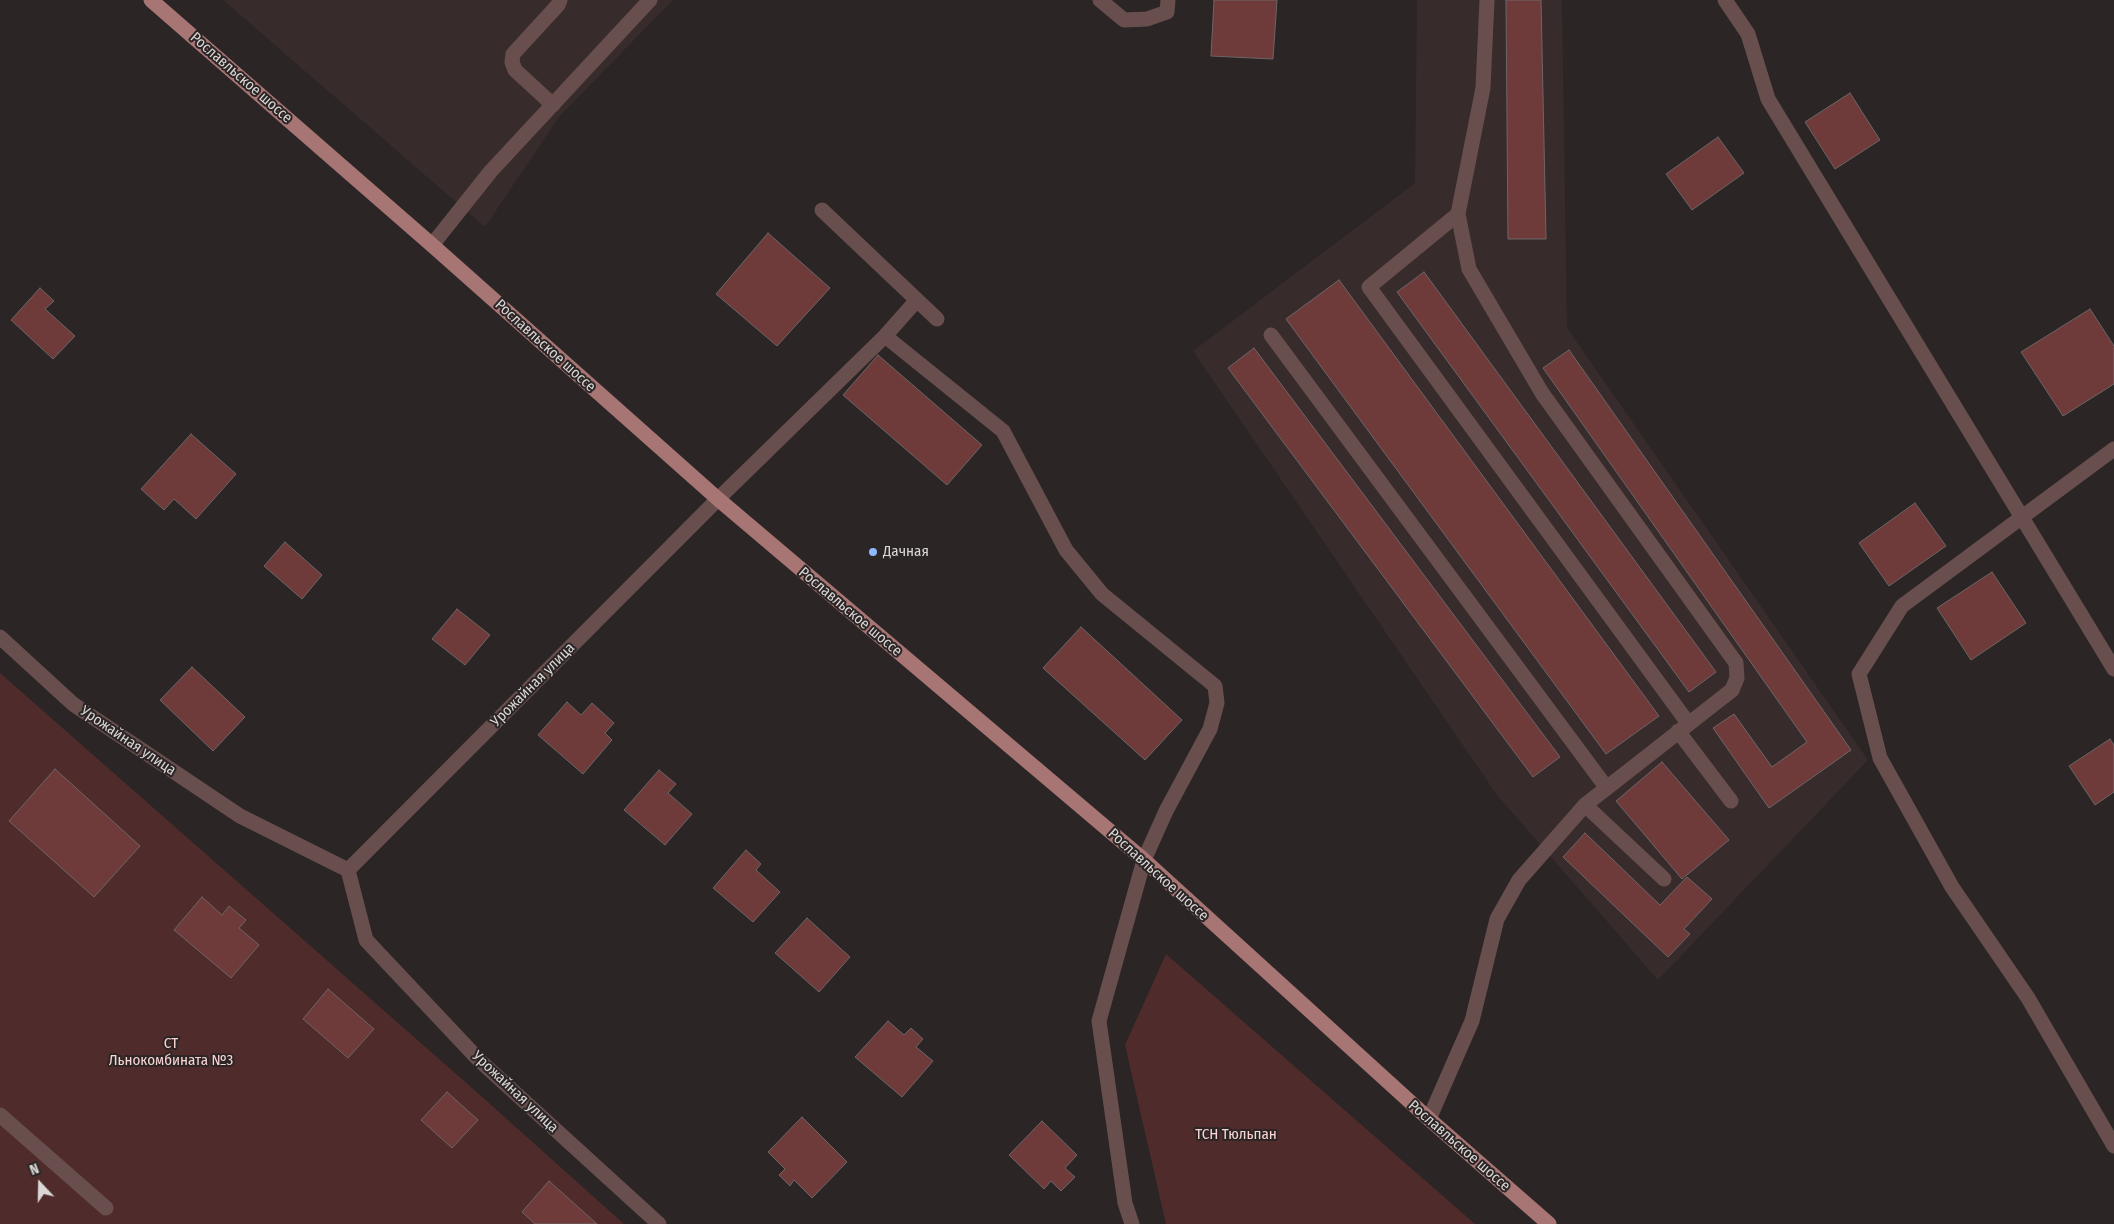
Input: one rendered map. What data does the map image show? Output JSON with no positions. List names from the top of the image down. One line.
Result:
{"streets":{"main road":["Рославльское шоссе"],"street":["Урожайная улица"]},"crossings":[["Рославльское шоссе","Урожайная улица"]],"parks":["СТ Льнокомбината №3","ТСН Тюльпан"],"places":["Дачная"],"north":"top"}
